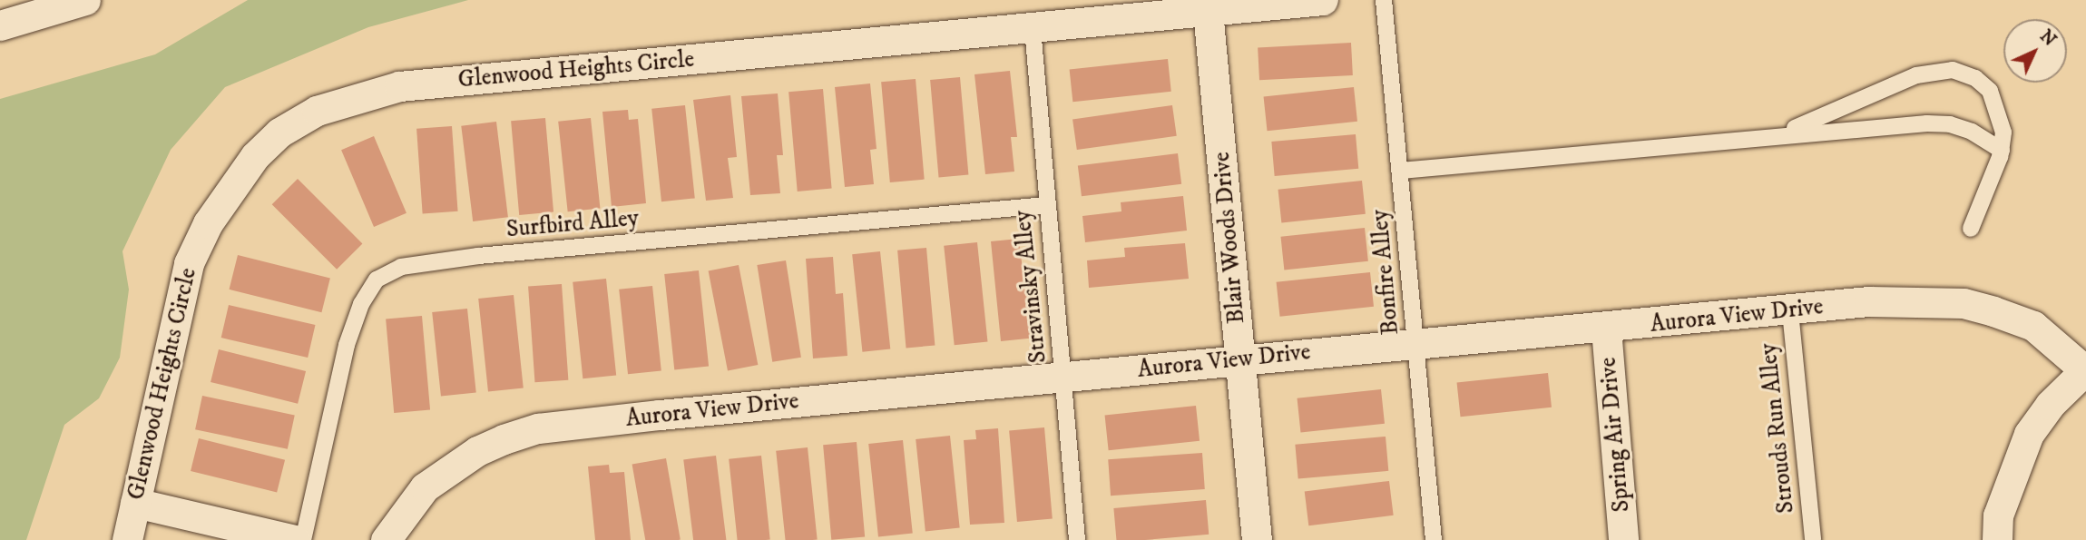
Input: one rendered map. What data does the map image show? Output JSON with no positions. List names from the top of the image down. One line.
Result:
{"streets":{"street":["Glenwood Heights Circle","Blair Woods Drive","Aurora View Drive","Spring Air Drive"],"lane":["Surfbird Alley","Bonfire Alley","Stravinsky Alley","Strouds Run Alley"]},"crossings":[["Glenwood Heights Circle","Blair Woods Drive"],["Glenwood Heights Circle","Stravinsky Alley"],["Surfbird Alley","Stravinsky Alley"],["Blair Woods Drive","Aurora View Drive"],["Bonfire Alley","Aurora View Drive"],["Stravinsky Alley","Aurora View Drive"],["Aurora View Drive","Strouds Run Alley"],["Aurora View Drive","Spring Air Drive"]],"north":"top right"}
